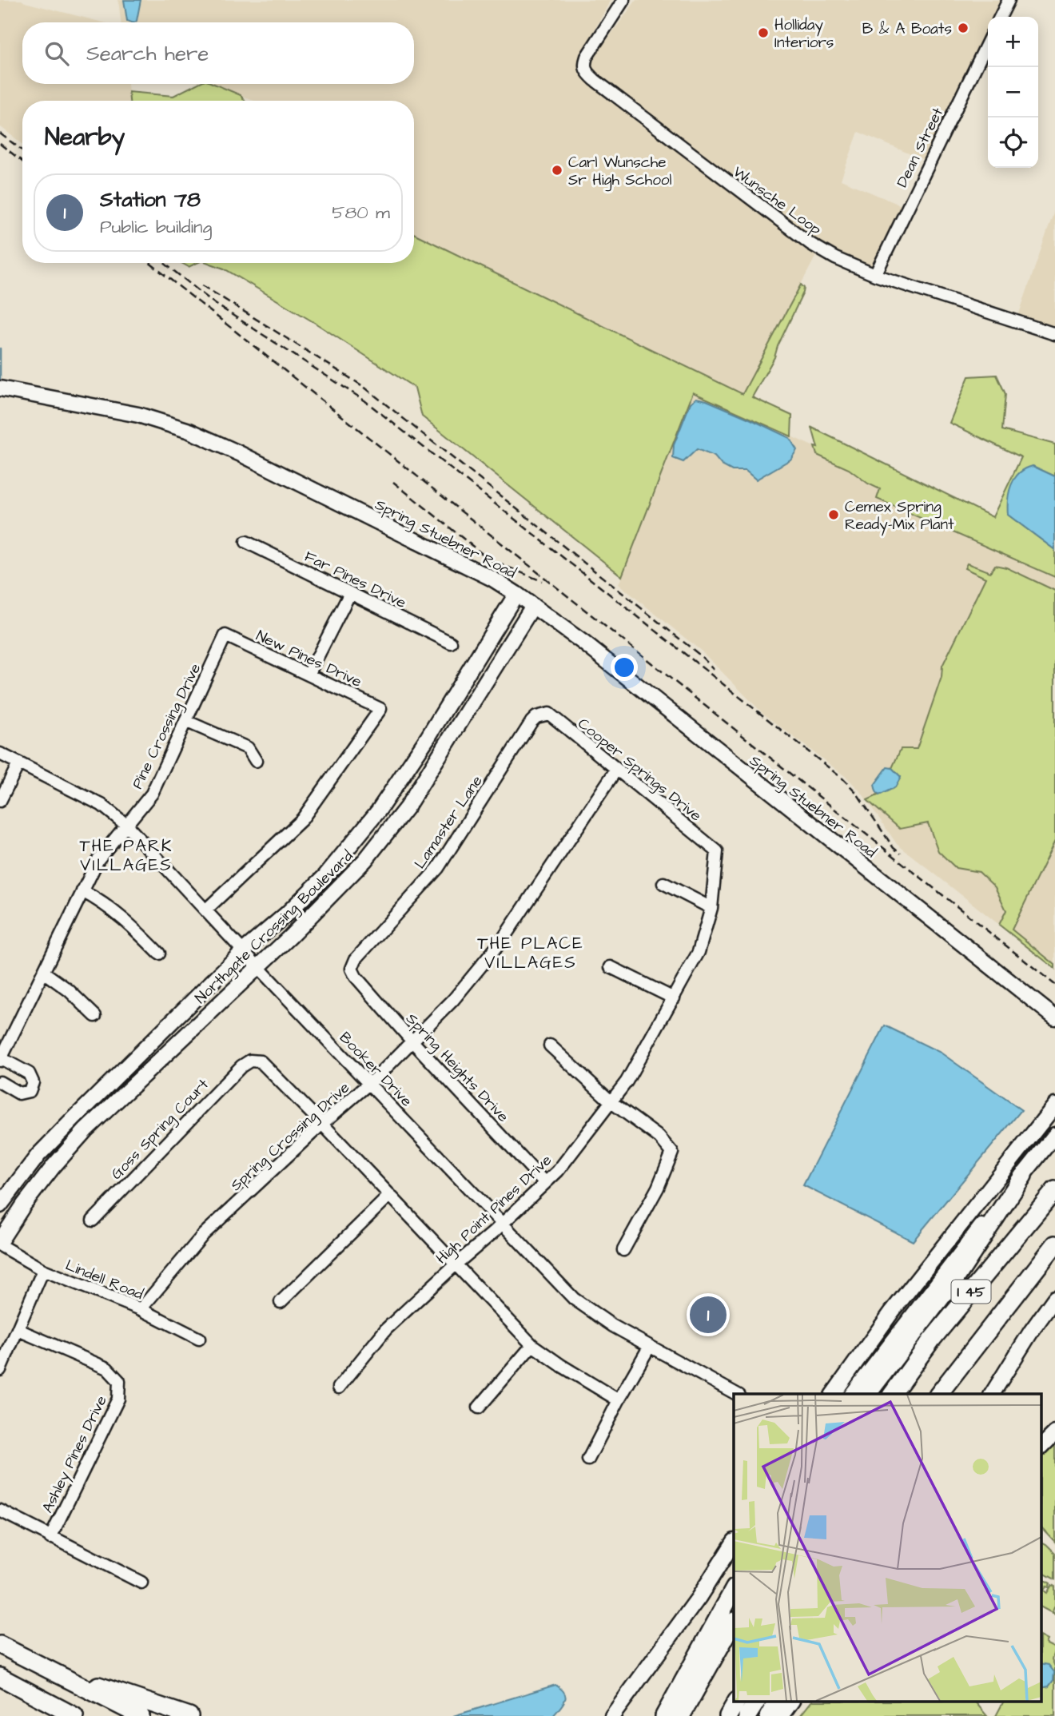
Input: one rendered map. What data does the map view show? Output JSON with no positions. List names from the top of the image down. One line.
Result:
{"streets":{"highway":["I 45"],"main road":["Spring Stuebner Road","Northgate Crossing Boulevard"],"street":["Dean Street","Wunsche Loop","Far Pines Drive","New Pines Drive","Pine Crossing Drive","Cooper Springs Drive","Lamaster Lane","Spring Heights Drive","Booker Drive","Goss Spring Court","Spring Crossing Drive","High Point Pines Drive","Lindell Road","Ashley Pines Drive"]},"crossings":[["Dean Street","Wunsche Loop"],["Spring Stuebner Road","Northgate Crossing Boulevard"],["New Pines Drive","Pine Crossing Drive"],["New Pines Drive","Booker Drive"],["Pine Crossing Drive","Booker Drive"],["Cooper Springs Drive","Lamaster Lane"],["Cooper Springs Drive","Spring Crossing Drive"],["Cooper Springs Drive","High Point Pines Drive"],["Lamaster Lane","Spring Heights Drive"],["Northgate Crossing Boulevard","Booker Drive"],["Northgate Crossing Boulevard","Lindell Road"],["Spring Heights Drive","Spring Crossing Drive"],["Spring Heights Drive","High Point Pines Drive"],["Booker Drive","Spring Crossing Drive"],["Booker Drive","High Point Pines Drive"],["Goss Spring Court","Spring Crossing Drive"],["Spring Crossing Drive","Lindell Road"]],"districts":["THE PARK VILLAGES","THE PLACE VILLAGES"],"places":["B & A Boats","Holliday Interiors","Carl Wunsche Sr High School","Cemex Spring Ready-Mix Plant"],"page":{"map_buttons":["+","−"],"search":"Search here","heading":"Nearby","list":[{"mark":"1","name":"Station 78","note":"Public building","value":"580 m"}],"pins":"1"}}
